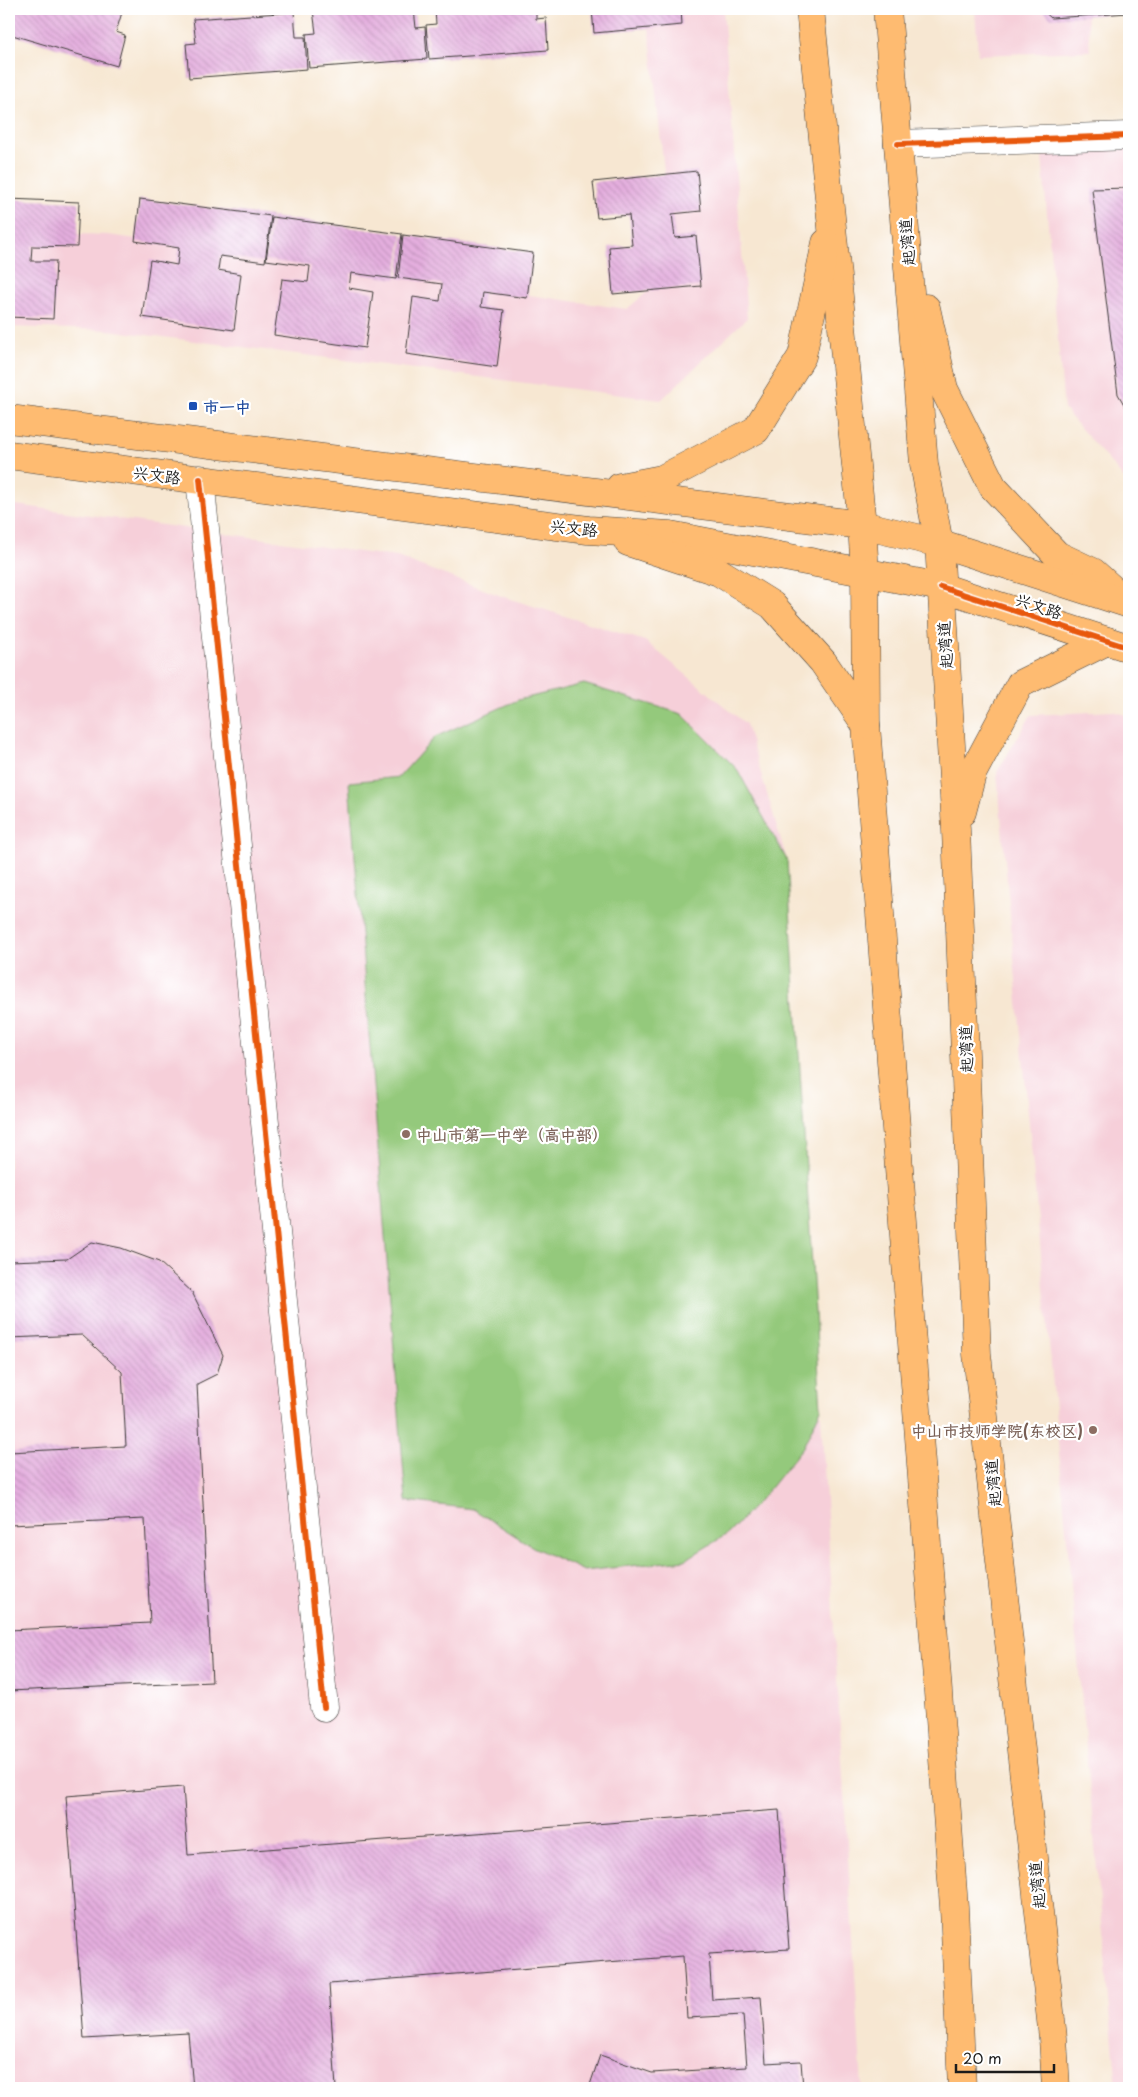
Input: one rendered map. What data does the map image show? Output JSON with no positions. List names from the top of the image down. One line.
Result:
{"streets":{"main road":["起湾道","兴文路"]},"crossings":[["起湾道","兴文路"]],"places":{"transit":["市一中"],"other":["中山市第一中学（高中部）","中山市技师学院(东校区)"]},"scale_bar":"20 m"}
